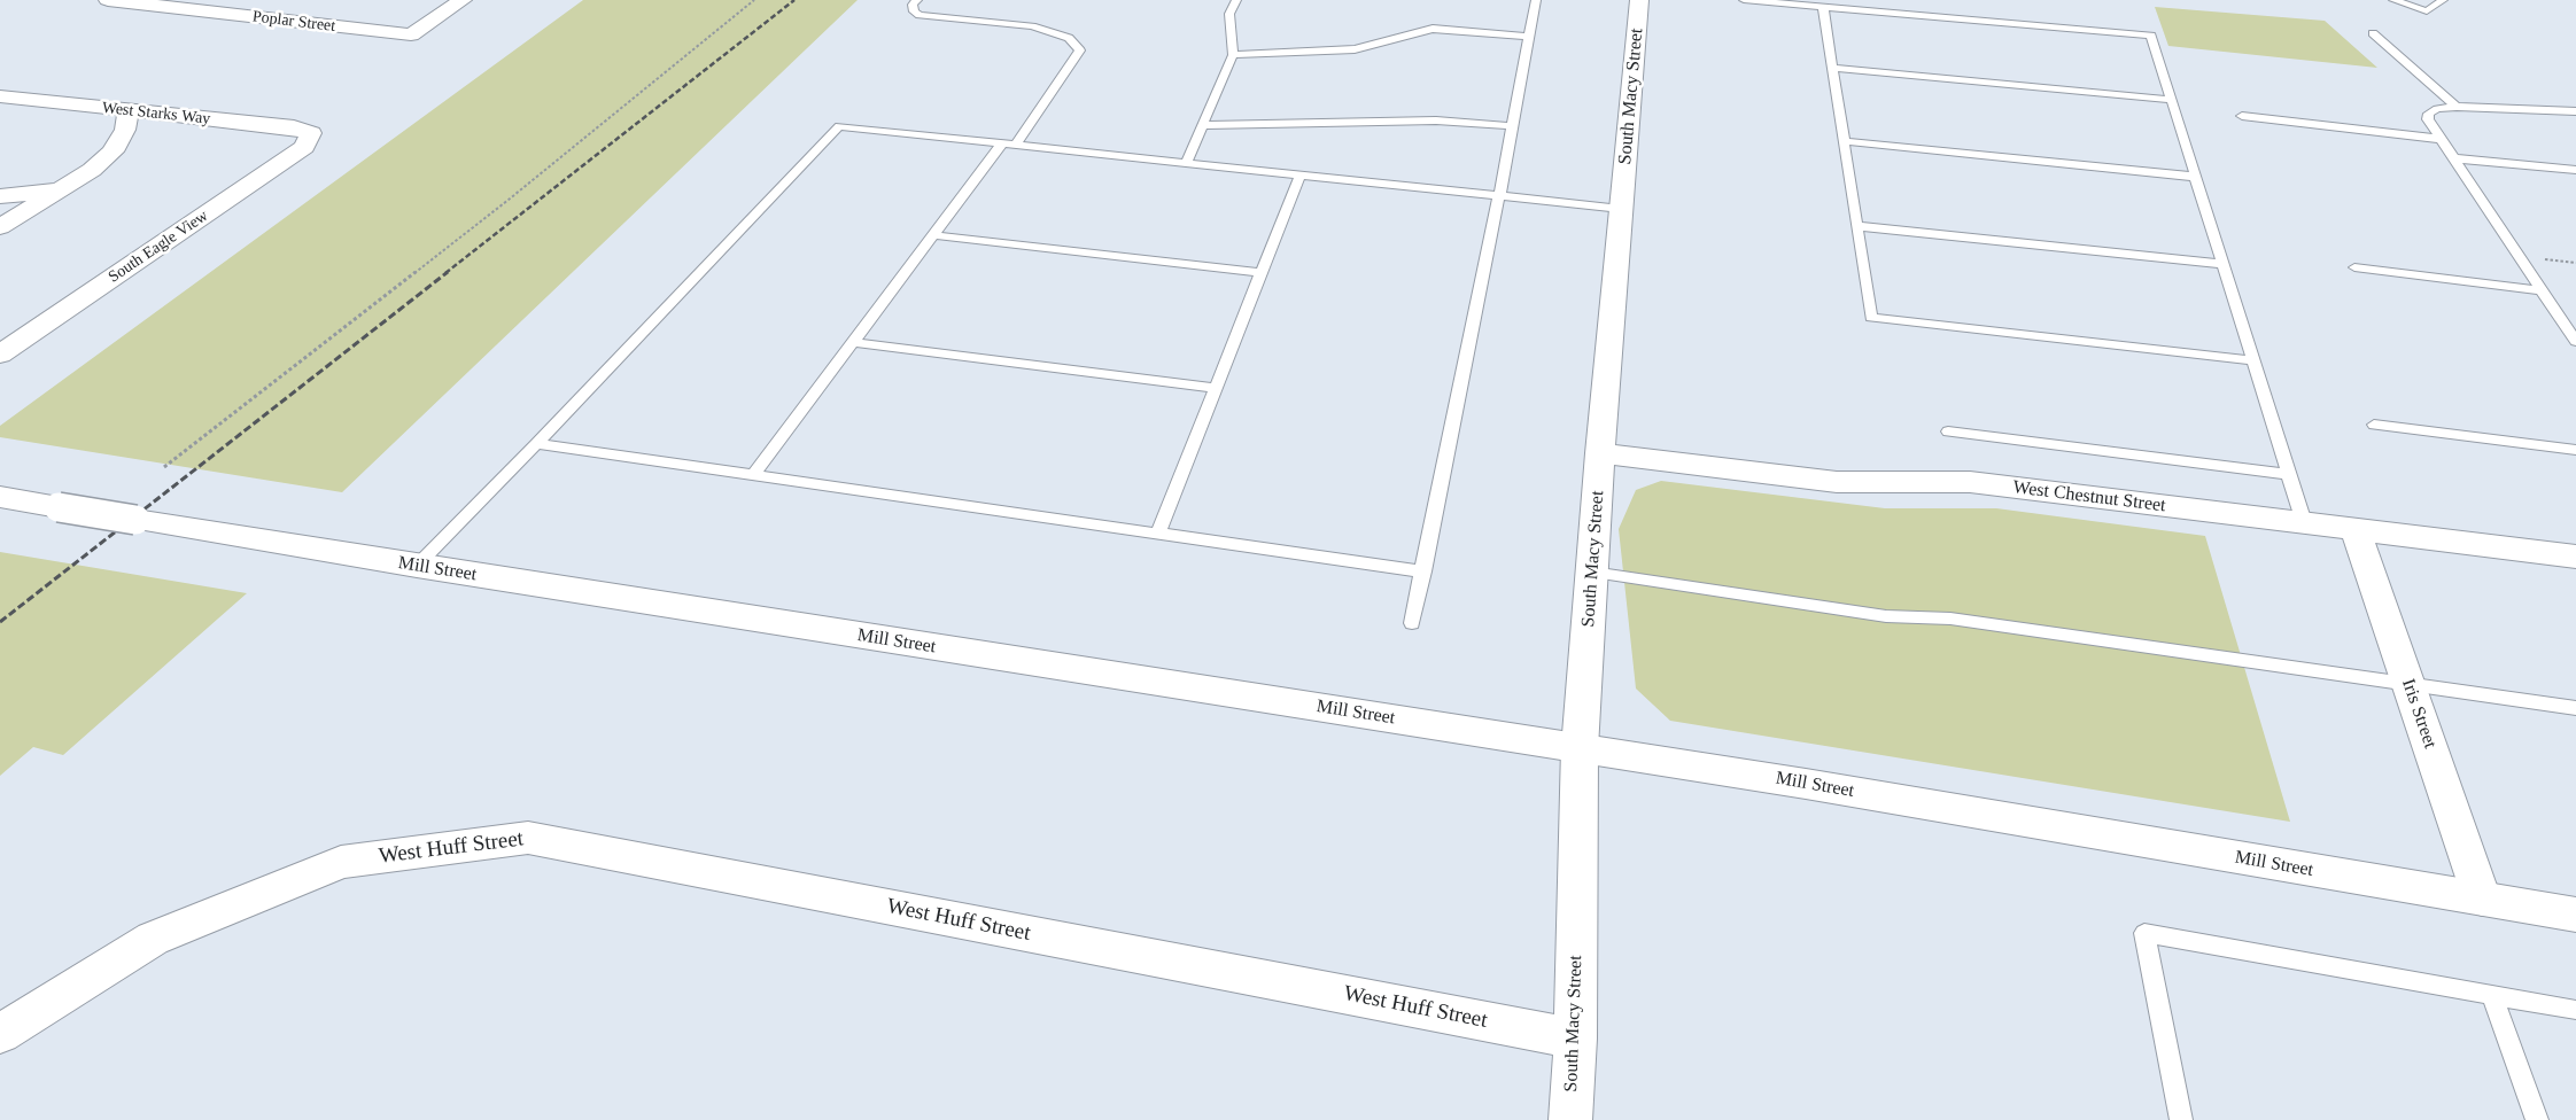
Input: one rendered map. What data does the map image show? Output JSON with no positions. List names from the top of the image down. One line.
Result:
{"streets":{"street":["Poplar Street","South Macy Street","West Starks Way","South Eagle View","West Chestnut Street","Mill Street","Iris Street","West Huff Street"]},"crossings":[["South Macy Street","West Chestnut Street"],["South Macy Street","Mill Street"],["South Macy Street","West Huff Street"],["West Starks Way","South Eagle View"],["West Chestnut Street","Iris Street"],["Mill Street","Iris Street"]]}
